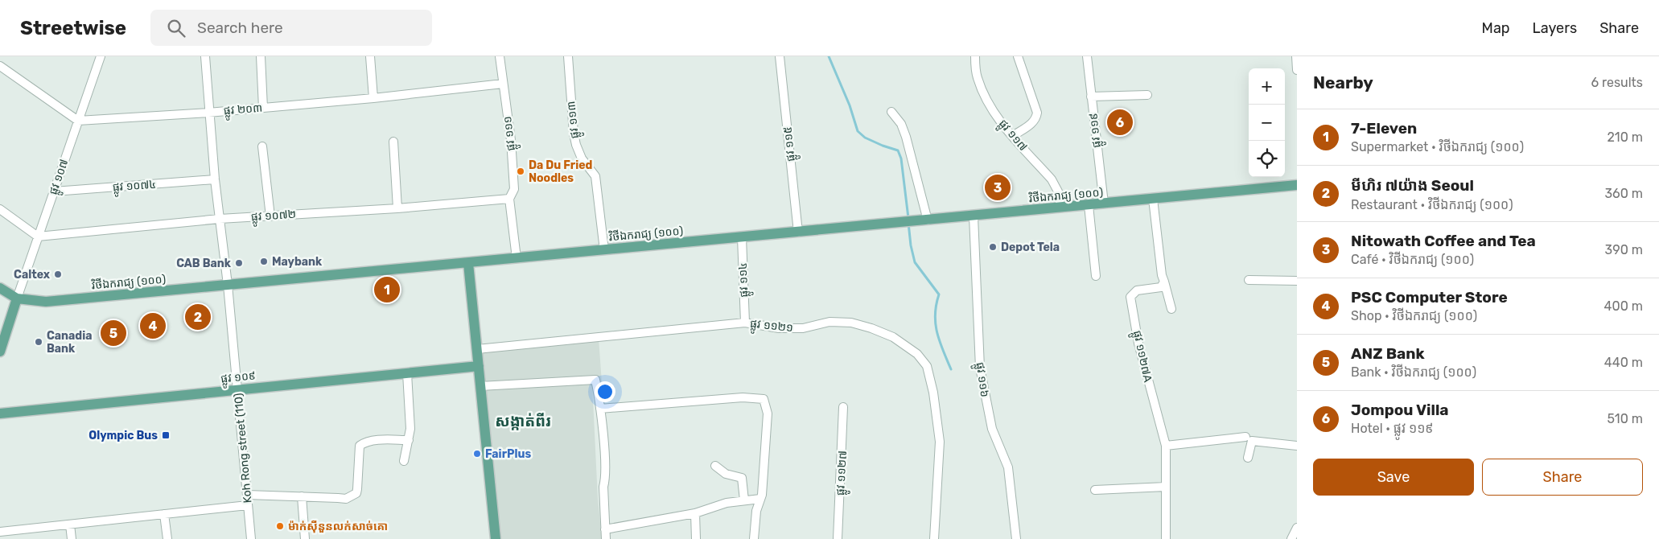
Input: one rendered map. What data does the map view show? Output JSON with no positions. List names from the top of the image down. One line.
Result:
{"streets":{"main road":["វិថីឯករាជ្យ (១០០)","ផ្លូវ ១០៩"],"street":["ផ្លូវ ២០៣","ផ្លូវ ១១៣","ផ្លូវ ១១៩","ផ្លូវ ១១១","ផ្លូវ ១១៧","ផ្លូវ ១១៥","ផ្លូវ ១០៧","ផ្លូវ ១០៧៤","ផ្លូវ ១០៧២","ផ្លូវ ១១៤","ផ្លូវ ១១២១","ផ្លូវ ១១២៧A","ផ្លូវ ១១៦","Koh Rong street (110)","ផ្លូវ ១១២៧"]},"crossings":[["ផ្លូវ ២០៣","ផ្លូវ ១១១"],["ផ្លូវ ២០៣","ផ្លូវ ១០៧"],["ផ្លូវ ១១៣","វិថីឯករាជ្យ (១០០)"],["ផ្លូវ ១១៩","វិថីឯករាជ្យ (១០០)"],["ផ្លូវ ១១១","វិថីឯករាជ្យ (១០០)"],["ផ្លូវ ១១១","ផ្លូវ ១០៧២"],["ផ្លូវ ១១៧","វិថីឯករាជ្យ (១០០)"],["ផ្លូវ ១១៥","វិថីឯករាជ្យ (១០០)"],["ផ្លូវ ១០៧","ផ្លូវ ១០៧៤"],["ផ្លូវ ១០៧","វិថីឯករាជ្យ (១០០)"],["ផ្លូវ ១០៧","ផ្លូវ ១០៧២"],["វិថីឯករាជ្យ (១០០)","ផ្លូវ ១១៤"],["វិថីឯករាជ្យ (១០០)","ផ្លូវ ១១៦"],["វិថីឯករាជ្យ (១០០)","Koh Rong street (110)"],["ផ្លូវ ១១៤","ផ្លូវ ១១២១"],["ផ្លូវ ១០៩","Koh Rong street (110)"]],"districts":["សង្កាត់ពីរ"],"places":{"other":["Da Du Fried Noodles","Depot Tela","Maybank","CAB Bank","Caltex","Canadia Bank","FairPlus","ម៉ាក់សុីនួនលក់សាច់គោ"],"transit":["Olympic Bus"]},"page":{"header":"Streetwise","search":"Search here","nav":["Map","Layers","Share"],"heading":["Nearby","6 results"],"map_buttons":["+","−"],"pins":["6","3","1","2","4","5"],"list":[{"mark":"1","name":"7-Eleven","note":"Supermarket · វិថីឯករាជ្យ (១០០)","value":"210 m"},{"mark":"2","name":"មីហិរ ៧យ៉ាង Seoul","note":"Restaurant · វិថីឯករាជ្យ (១០០)","value":"360 m"},{"mark":"3","name":"Nitowath Coffee and Tea","note":"Café · វិថីឯករាជ្យ (១០០)","value":"390 m"},{"mark":"4","name":"PSC Computer Store","note":"Shop · វិថីឯករាជ្យ (១០០)","value":"400 m"},{"mark":"5","name":"ANZ Bank","note":"Bank · វិថីឯករាជ្យ (១០០)","value":"440 m"},{"mark":"6","name":"Jompou Villa","note":"Hotel · ផ្លូវ ១១៩","value":"510 m"}],"buttons":["Save","Share"]}}
